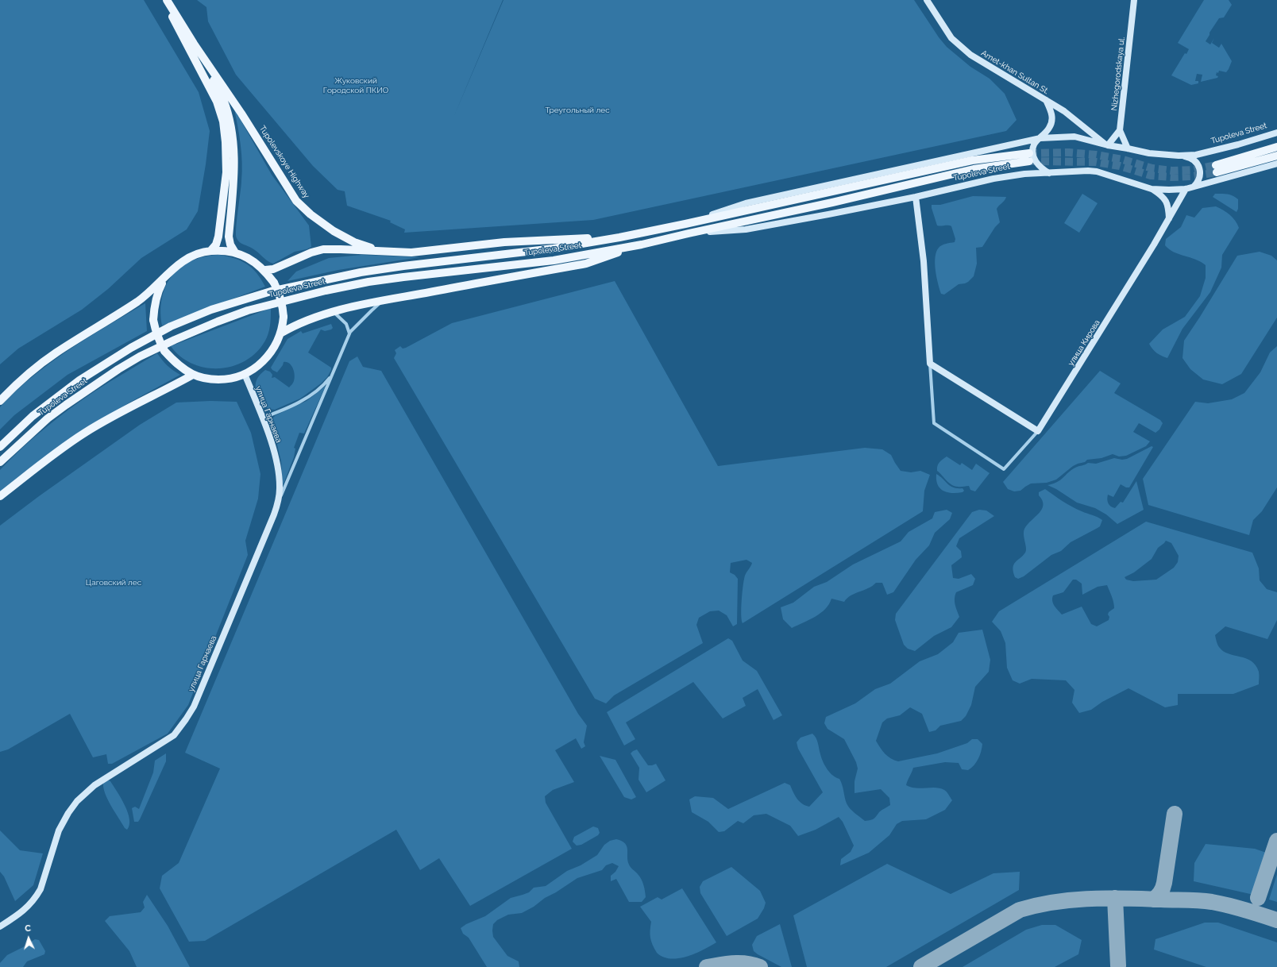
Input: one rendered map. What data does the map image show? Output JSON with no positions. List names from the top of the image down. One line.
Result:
{"streets":{"main road":["Amet-khan Sultan St.","Nizhegorodskaya ul.","Tupoleva Street","Tupolevskoye Highway","улица Кирова","улица Гарнаева"]},"crossings":[["Amet-khan Sultan St.","Tupoleva Street"],["Nizhegorodskaya ul.","Tupoleva Street"],["Tupoleva Street","Tupolevskoye Highway"],["Tupoleva Street","улица Кирова"]],"parks":["Жуковский Городской ПКИО","Треугольный лес","Цаговский лес"],"north":"top"}
